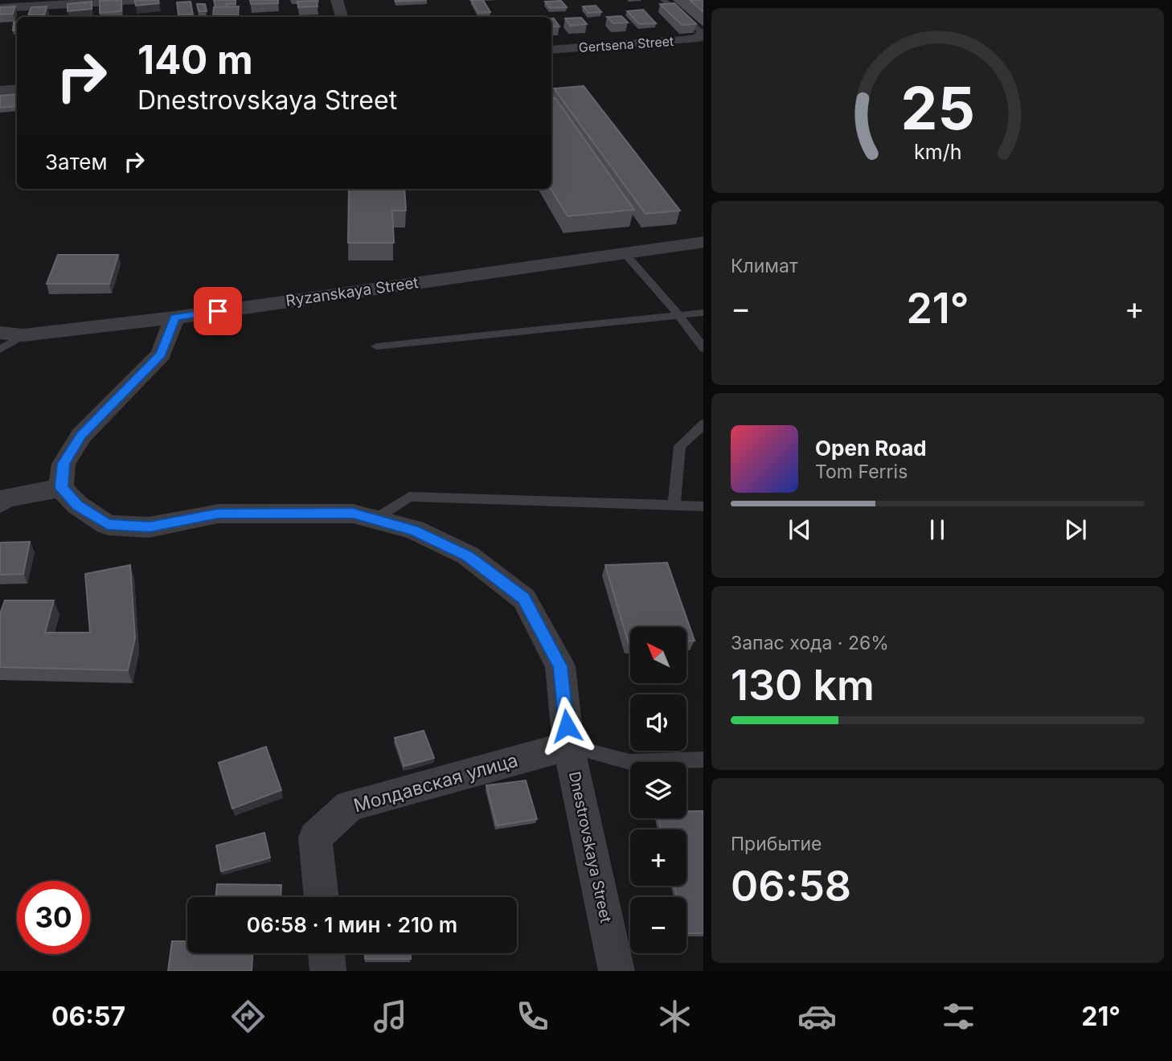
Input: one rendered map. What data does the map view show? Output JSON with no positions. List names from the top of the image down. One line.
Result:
{"streets":{"street":["Gertsena Street","Ryzanskaya Street","Молдавская улица","Dnestrovskaya Street"]},"crossings":[["Молдавская улица","Dnestrovskaya Street"]],"north":"top left","page":{"turn":["140 m","Dnestrovskaya Street"],"then":"Затем","tile":["Климат",["Запас хода · 26%","130 km"],["Прибытие","06:58"]],"heat":["−","21°","+"],"song":["Open Road","Tom Ferris"],"map_buttons":["+","−"],"limit":"30","trip":"06:58 · 1 мин · 210 m","tabs":["06:57","21°"],"gauge":["25","km/h"]}}
